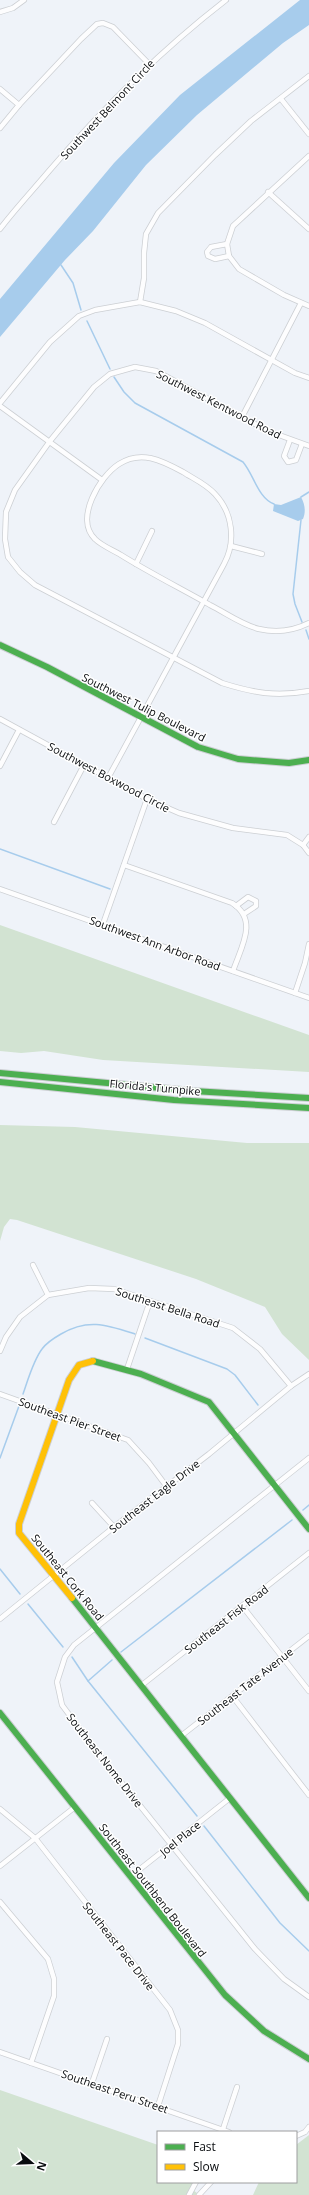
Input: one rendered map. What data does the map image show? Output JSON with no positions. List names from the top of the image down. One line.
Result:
{"streets":{"main road":["Southwest Tulip Boulevard","Florida's Turnpike","Southeast Cork Road","Southeast Southbend Boulevard"],"street":["Southwest Belmont Circle","Southwest Kentwood Road","Southwest Boxwood Circle","Southwest Ann Arbor Road","Southeast Bella Road","Southeast Pier Street","Southeast Eagle Drive","Southeast Fisk Road","Southeast Tate Avenue","Southeast Nome Drive","Joel Place","Southeast Pace Drive","Southeast Peru Street"]},"crossings":[["Southeast Bella Road","Southeast Eagle Drive"],["Southeast Pier Street","Southeast Eagle Drive"],["Southeast Pier Street","Southeast Cork Road"],["Southeast Eagle Drive","Southeast Cork Road"],["Southeast Cork Road","Southeast Fisk Road"],["Southeast Cork Road","Southeast Tate Avenue"],["Southeast Cork Road","Southeast Nome Drive"],["Southeast Cork Road","Joel Place"],["Southeast Nome Drive","Joel Place"],["Joel Place","Southeast Southbend Boulevard"],["Southeast Pace Drive","Southeast Peru Street"]],"legend":["Fast","Slow"],"north":"right"}
